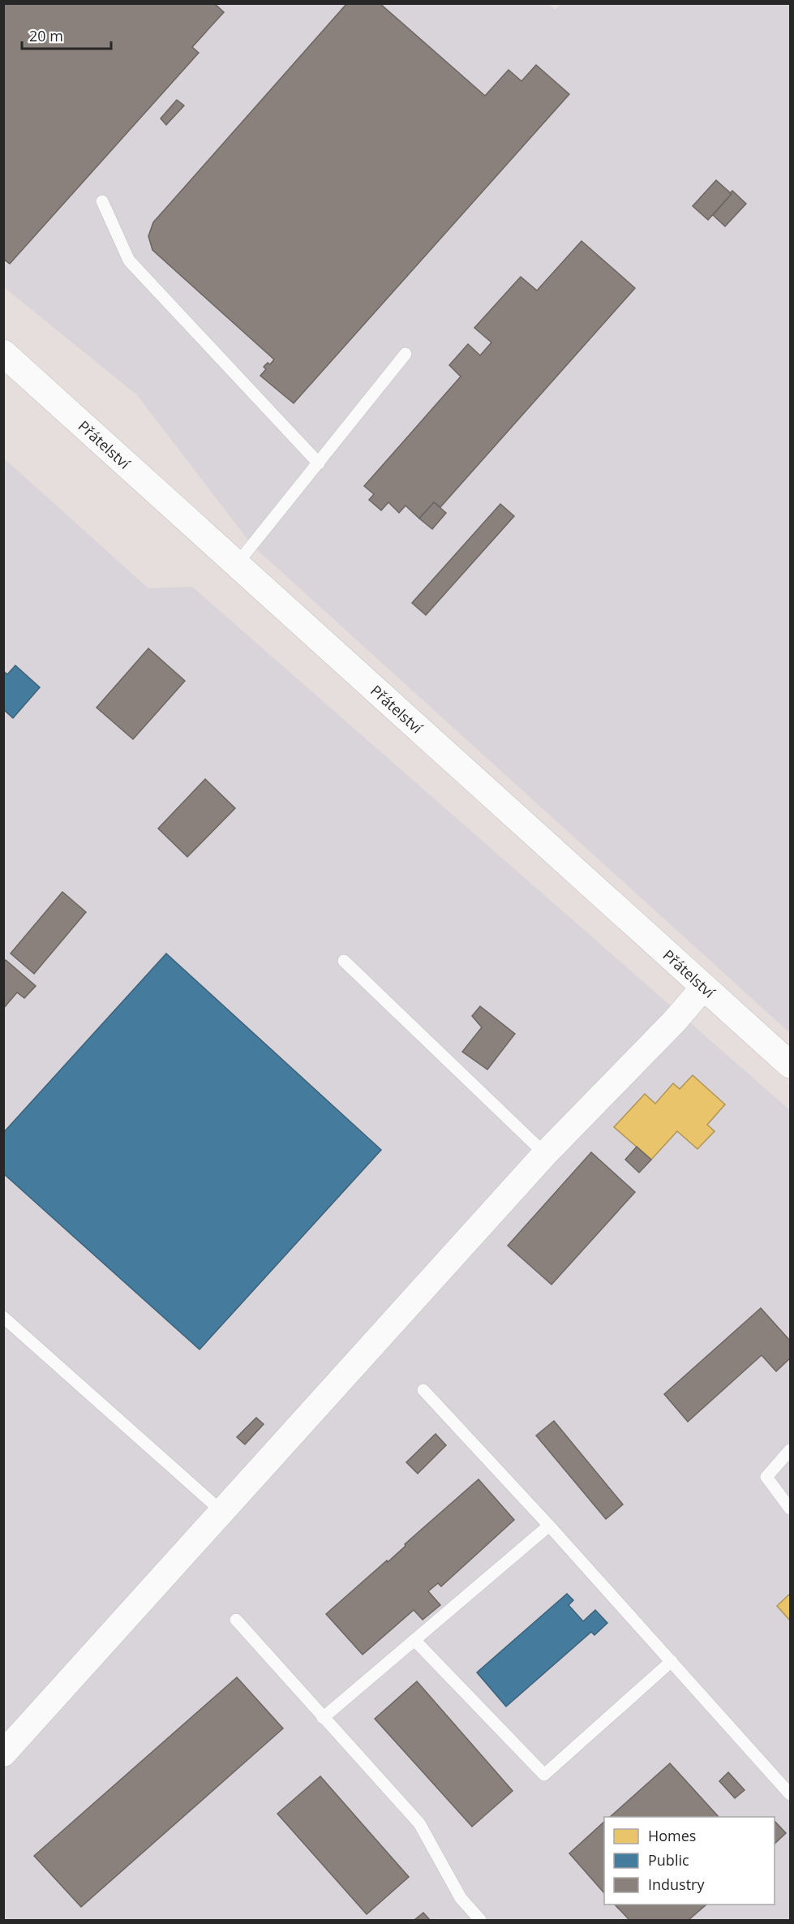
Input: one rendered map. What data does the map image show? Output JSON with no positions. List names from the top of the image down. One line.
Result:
{"streets":{"main road":["Přátelství"]},"legend":["Homes","Public","Industry"],"scale_bar":"20 m"}
